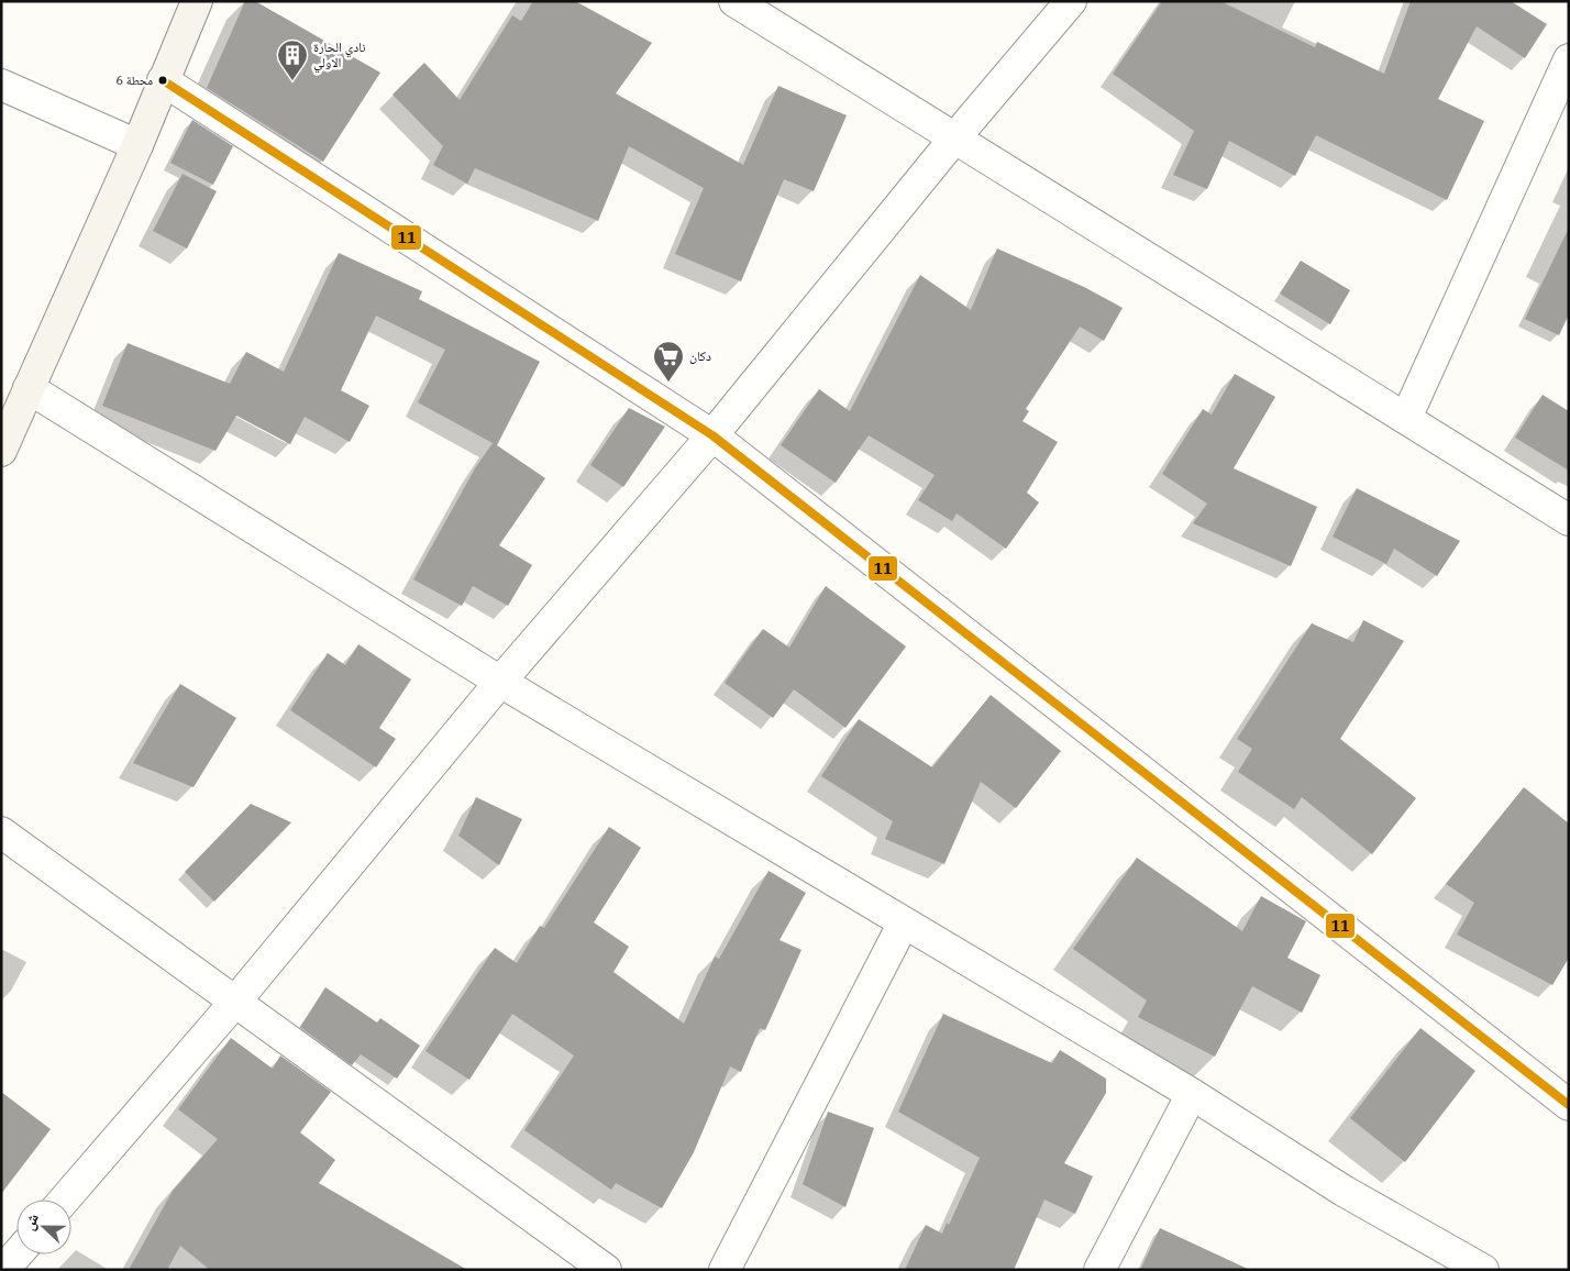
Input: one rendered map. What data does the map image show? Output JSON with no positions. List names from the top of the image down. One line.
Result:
{"places":{"other":["محطة 6"],"building":["نادي الحارة الاولي"],"supermarket":["دكان"]},"lines":["transit line 11"],"north":"left"}
